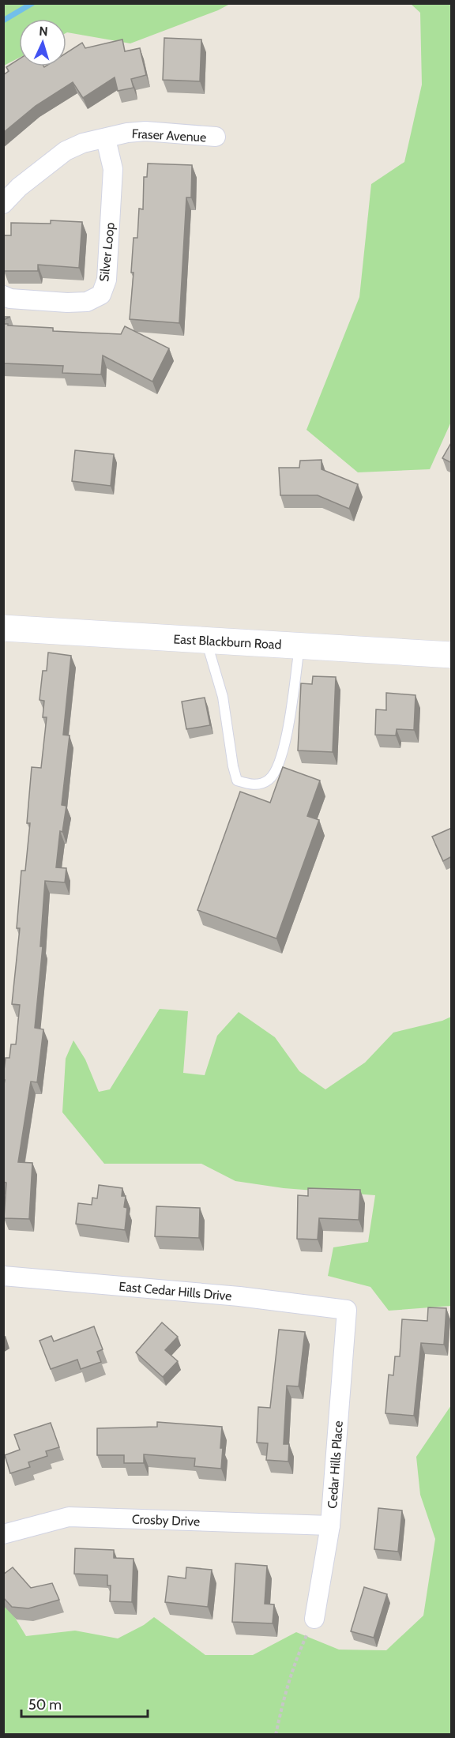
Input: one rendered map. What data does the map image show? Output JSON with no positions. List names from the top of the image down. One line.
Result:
{"streets":{"street":["Fraser Avenue","Silver Loop","East Blackburn Road","East Cedar Hills Drive","Cedar Hills Place","Crosby Drive"]},"crossings":[["Fraser Avenue","Silver Loop"],["East Cedar Hills Drive","Cedar Hills Place"],["Cedar Hills Place","Crosby Drive"]],"scale_bar":"50 m","north":"top"}
